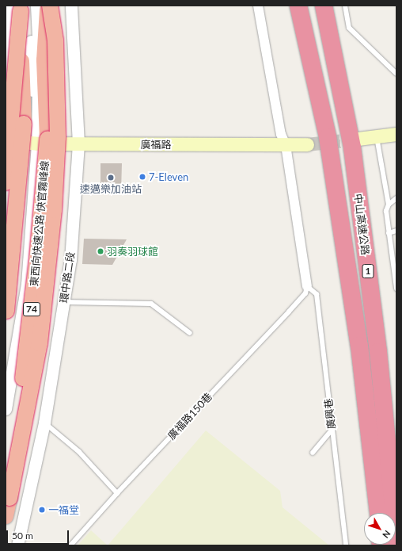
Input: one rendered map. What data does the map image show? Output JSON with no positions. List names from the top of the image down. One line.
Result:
{"streets":{"highway":["東西向快速公路 快官霧峰線","中山高速公路","1","74"],"main road":["廣福路"],"street":["環中路二段"],"lane":["廣興巷","廣福路150巷"]},"crossings":[["廣福路","環中路二段"],["廣興巷","廣福路150巷"]],"places":["7-Eleven","速邁樂加油站","羽奏羽球館","一福堂"],"scale_bar":"50 m","north":"bottom right"}
